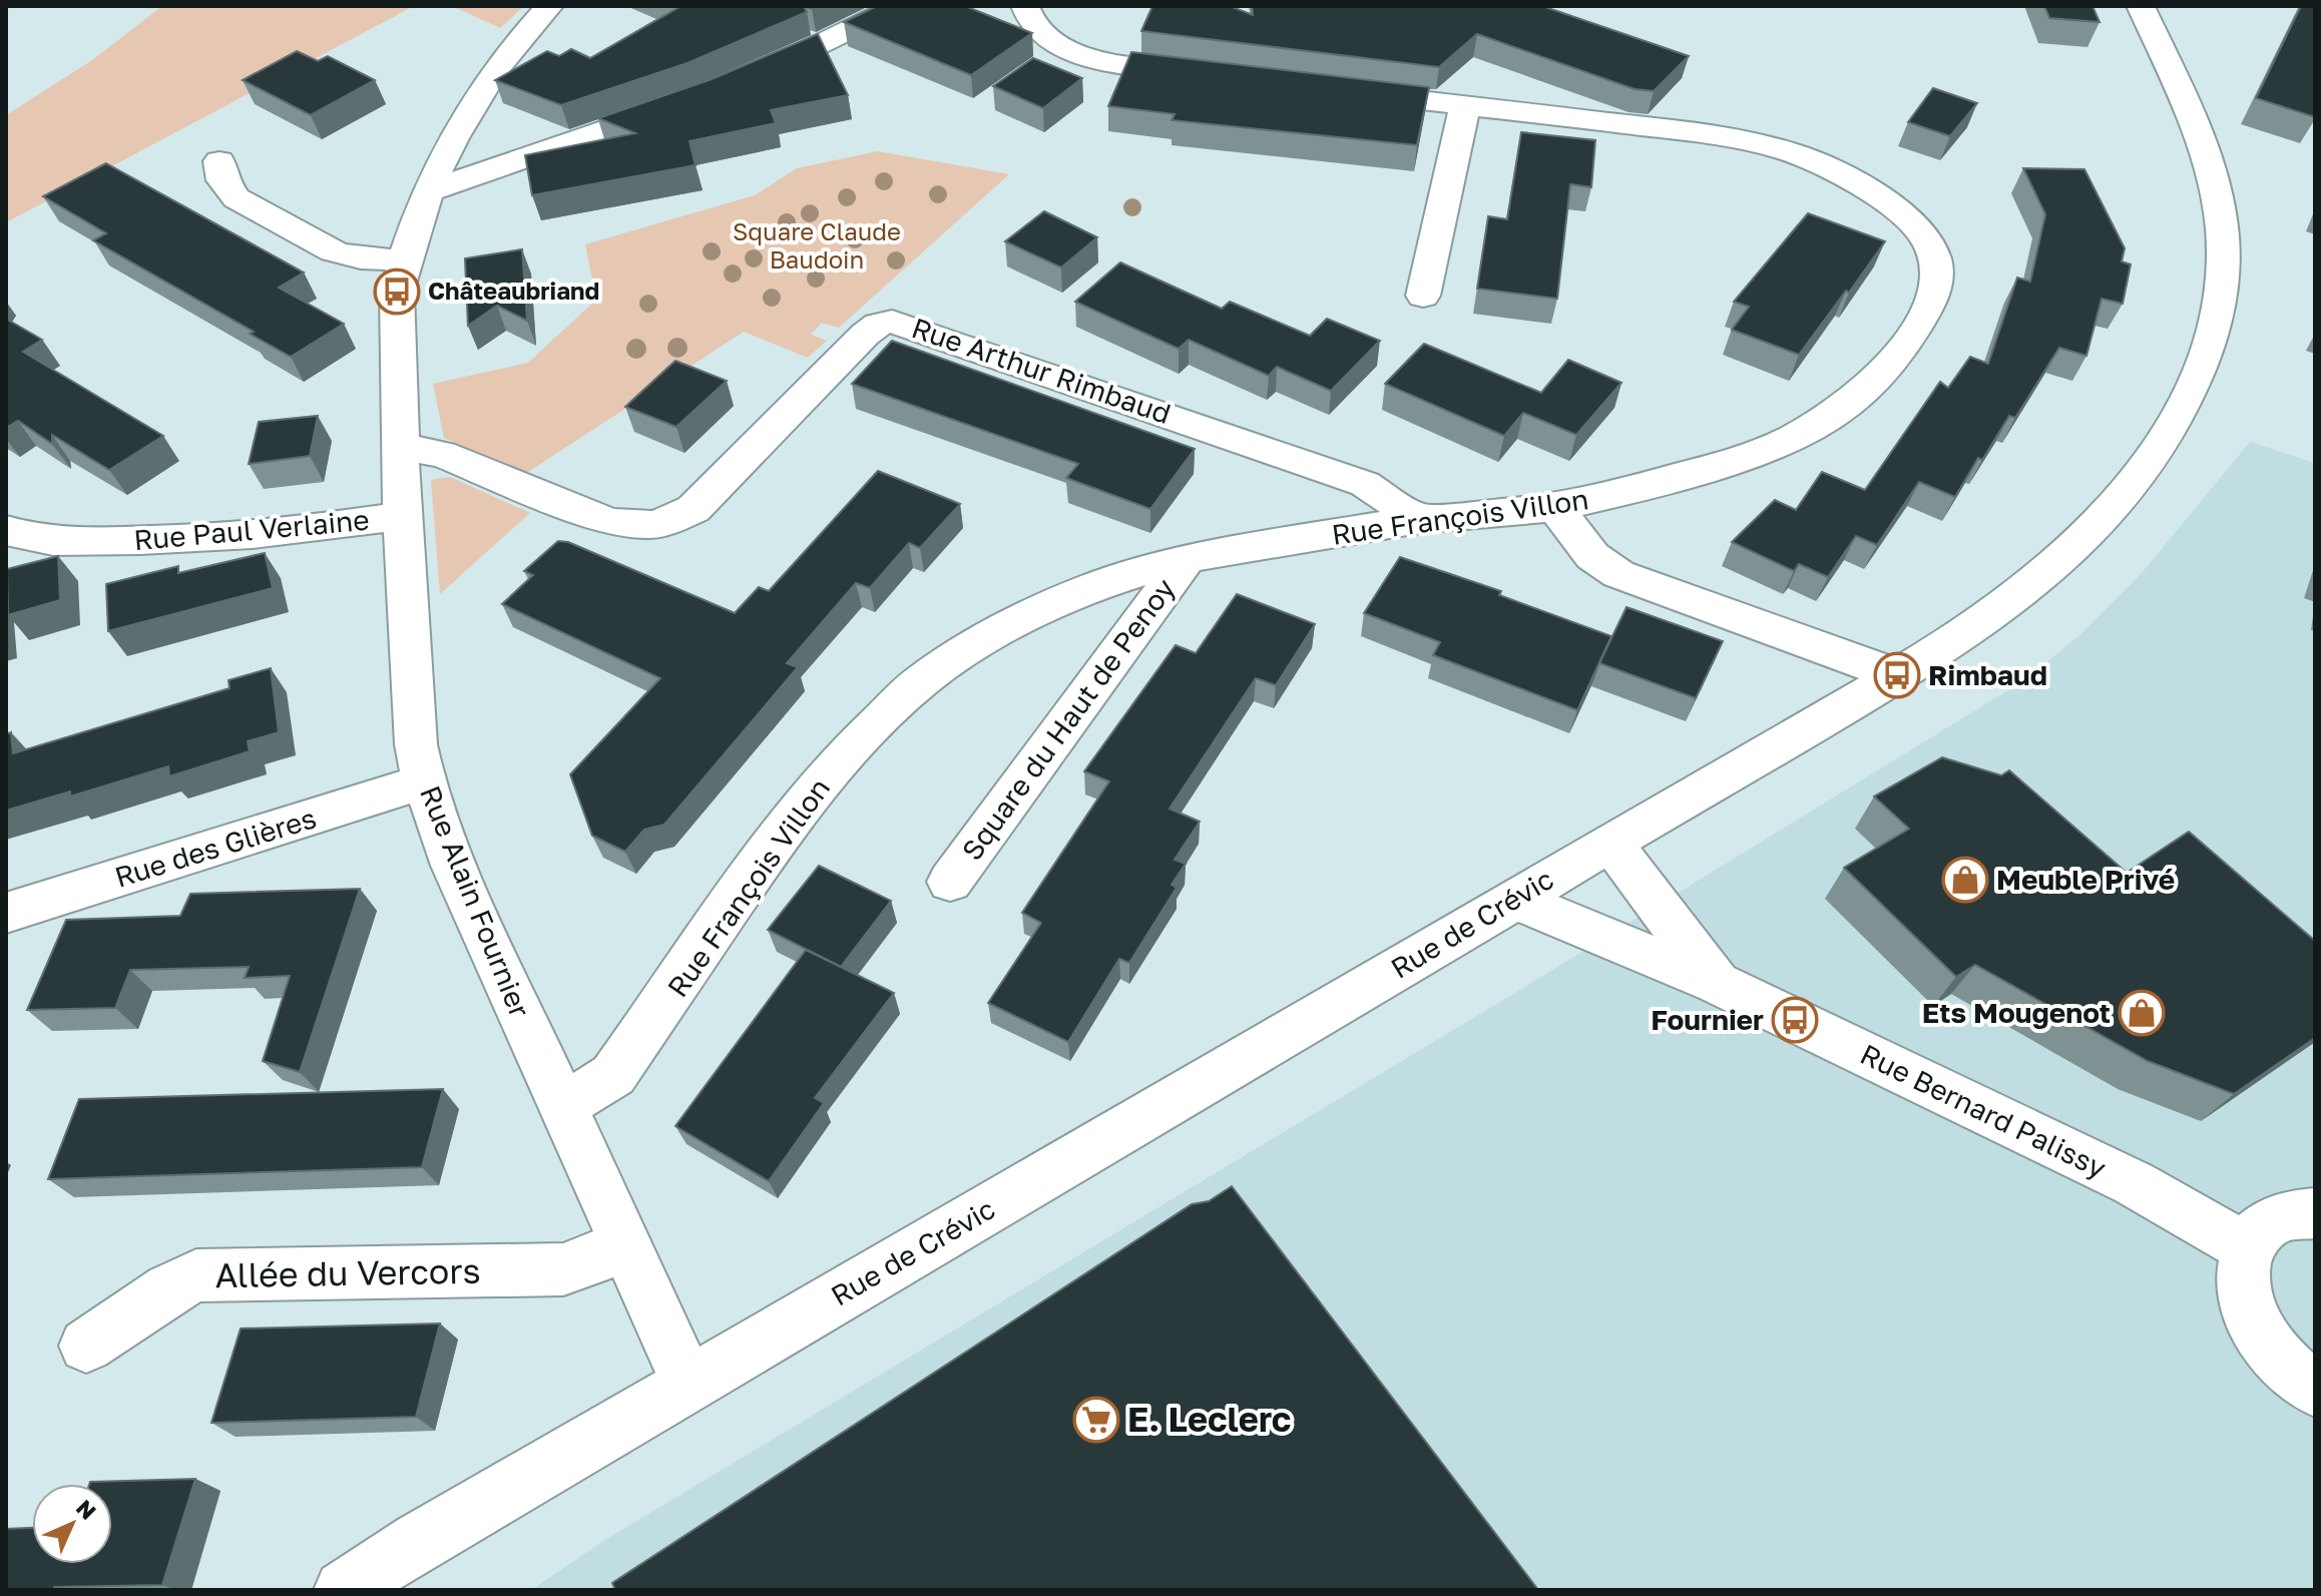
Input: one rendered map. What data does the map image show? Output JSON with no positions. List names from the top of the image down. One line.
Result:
{"streets":{"street":["Rue Arthur Rimbaud","Rue François Villon","Rue Paul Verlaine","Square du Haut de Penoy","Rue des Glières","Rue Alain Fournier","Rue de Crévic","Rue Bernard Palissy","Allée du Vercors"]},"crossings":[["Rue Arthur Rimbaud","Rue François Villon"],["Rue Arthur Rimbaud","Rue Alain Fournier"],["Rue François Villon","Square du Haut de Penoy"],["Rue François Villon","Rue Alain Fournier"],["Rue Paul Verlaine","Rue Alain Fournier"],["Rue des Glières","Rue Alain Fournier"],["Rue Alain Fournier","Rue de Crévic"],["Rue Alain Fournier","Allée du Vercors"],["Rue de Crévic","Rue Bernard Palissy"]],"parks":["Square Claude Baudoin"],"places":{"bus stop":["Châteaubriand","Rimbaud","Fournier"],"shop":["Meuble Privé","Ets Mougenot"],"supermarket":["E. Leclerc"]},"north":"top right"}
